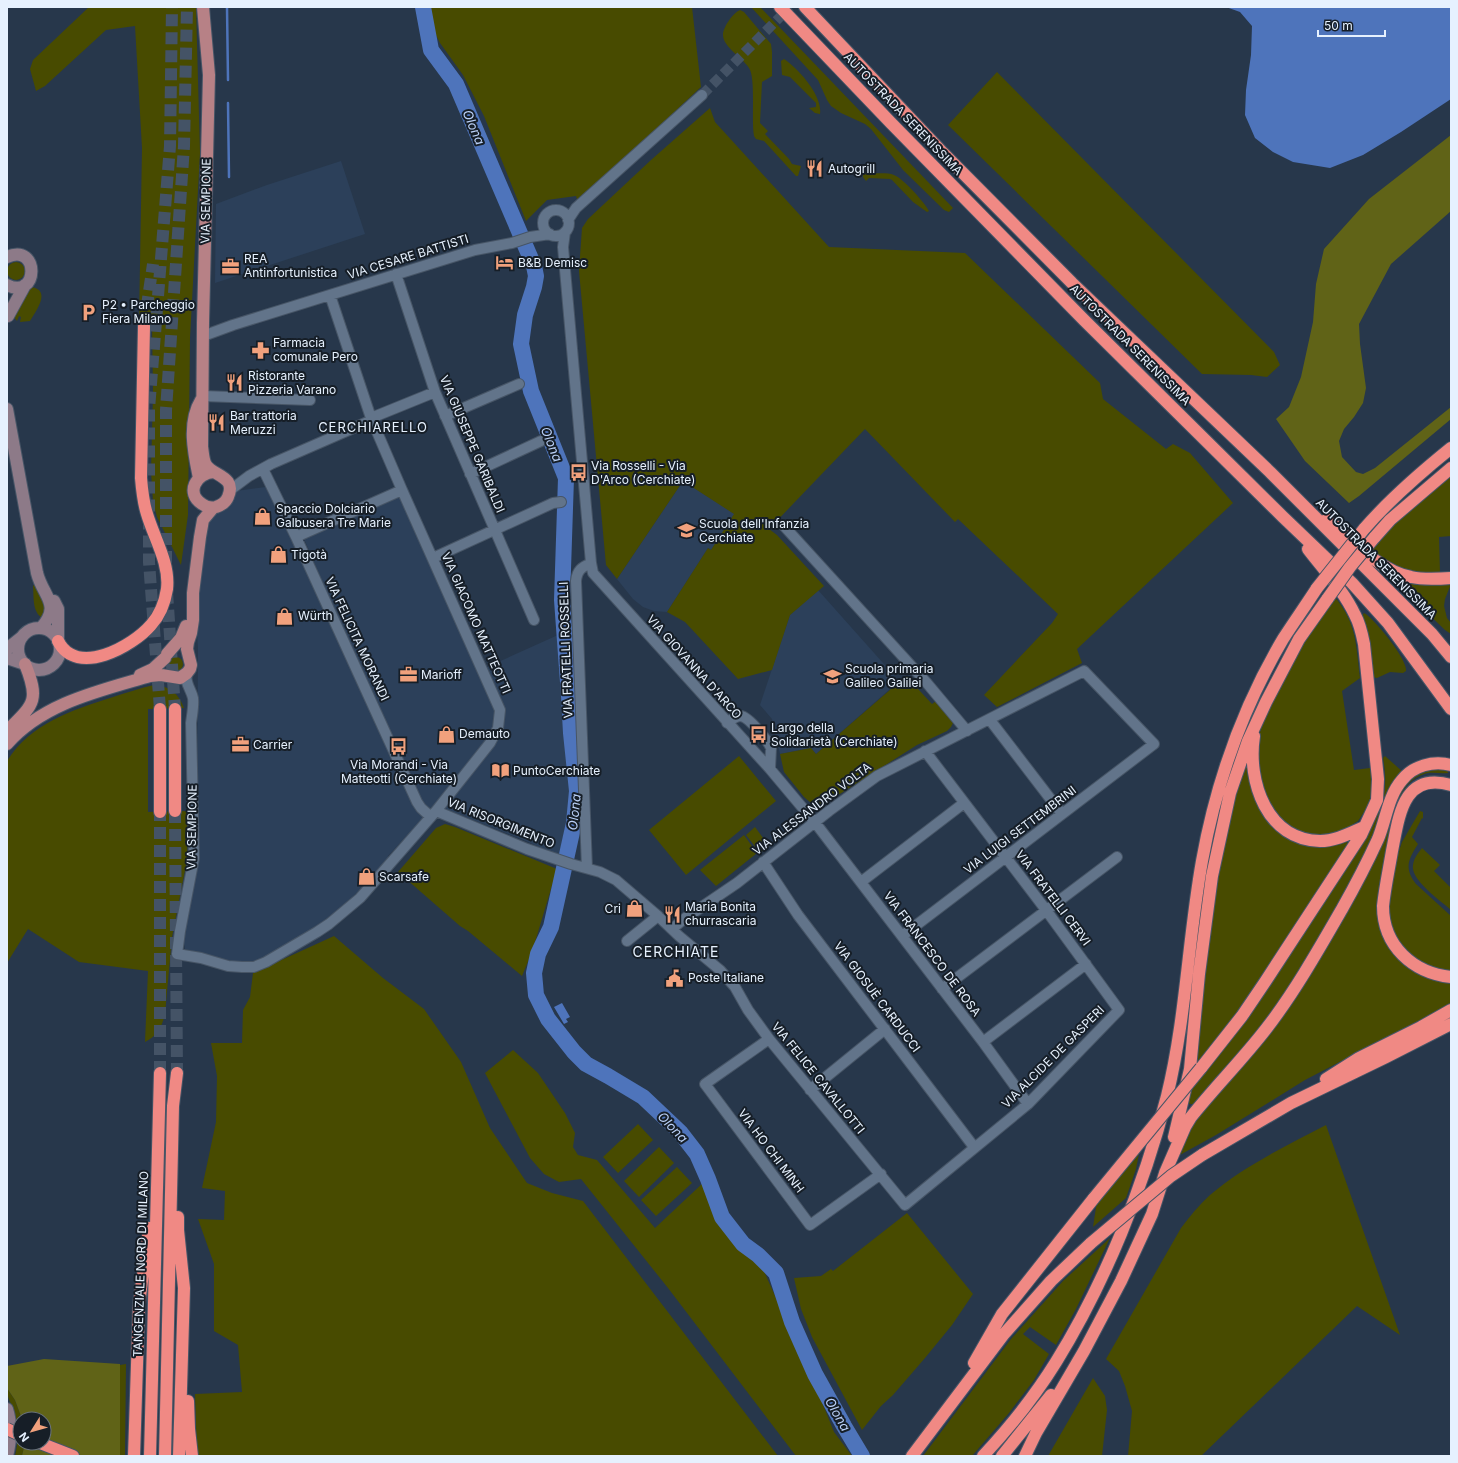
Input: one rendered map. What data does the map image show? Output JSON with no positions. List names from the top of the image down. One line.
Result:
{"streets":{"highway":["AUTOSTRADA SERENISSIMA","TANGENZIALE NORD DI MILANO"],"main road":["VIA SEMPIONE"],"street":["VIA CESARE BATTISTI","VIA GIUSEPPE GARIBALDI","VIA GIACOMO MATTEOTTI","VIA FELICITA MORANDI","VIA FRATELLI ROSSELLI","VIA GIOVANNA D'ARCO","VIA ALESSANDRO VOLTA","VIA RISORGIMENTO","VIA LUIGI SETTEMBRINI","VIA FRATELLI CERVI","VIA FRANCESCO DE ROSA","VIA GIOSUÈ CARDUCCI","VIA ALCIDE DE GASPERI","VIA FELICE CAVALLOTTI","VIA HO CHI MINH"]},"crossings":[["VIA SEMPIONE","VIA CESARE BATTISTI"],["VIA SEMPIONE","VIA RISORGIMENTO"],["VIA CESARE BATTISTI","VIA GIUSEPPE GARIBALDI"],["VIA GIACOMO MATTEOTTI","VIA FELICITA MORANDI"],["VIA GIACOMO MATTEOTTI","VIA RISORGIMENTO"],["VIA FELICITA MORANDI","VIA RISORGIMENTO"],["VIA FRATELLI ROSSELLI","VIA GIOVANNA D'ARCO"],["VIA FRATELLI ROSSELLI","VIA RISORGIMENTO"],["VIA GIOVANNA D'ARCO","VIA ALESSANDRO VOLTA"],["VIA GIOVANNA D'ARCO","VIA FRANCESCO DE ROSA"],["VIA ALESSANDRO VOLTA","VIA LUIGI SETTEMBRINI"],["VIA ALESSANDRO VOLTA","VIA FRATELLI CERVI"],["VIA ALESSANDRO VOLTA","VIA FRANCESCO DE ROSA"],["VIA ALESSANDRO VOLTA","VIA GIOSUÈ CARDUCCI"],["VIA ALESSANDRO VOLTA","VIA FELICE CAVALLOTTI"],["VIA RISORGIMENTO","VIA FELICE CAVALLOTTI"],["VIA LUIGI SETTEMBRINI","VIA FRATELLI CERVI"],["VIA LUIGI SETTEMBRINI","VIA FRANCESCO DE ROSA"],["VIA FRATELLI CERVI","VIA ALCIDE DE GASPERI"],["VIA FRANCESCO DE ROSA","VIA ALCIDE DE GASPERI"],["VIA GIOSUÈ CARDUCCI","VIA ALCIDE DE GASPERI"],["VIA ALCIDE DE GASPERI","VIA FELICE CAVALLOTTI"],["VIA FELICE CAVALLOTTI","VIA HO CHI MINH"]],"districts":["CERCHIARELLO","CERCHIATE"],"water":["Olona"],"places":{"restaurant":["Autogrill","Ristorante Pizzeria Varano","Bar trattoria Meruzzi","Maria Bonita churrascaria"],"hotel":["B&B Demisc"],"office":["REA Antinfortunistica","Marioff","Carrier"],"parking":["P2 • Parcheggio Fiera Milano"],"pharmacy":["Farmacia comunale Pero"],"bus stop":["Via Rosselli - Via D'Arco (Cerchiate)","Largo della Solidarietà (Cerchiate)","Via Morandi - Via Matteotti (Cerchiate)"],"shop":["Spaccio Dolciario Galbusera Tre Marie","Tigotà","Würth","Demauto","Scarsafe","Cri"],"school or university":["Scuola dell'Infanzia Cerchiate","Scuola primaria Galileo Galilei"],"library":["PuntoCerchiate"],"public building":["Poste Italiane"]},"scale_bar":"50 m","north":"bottom left"}
